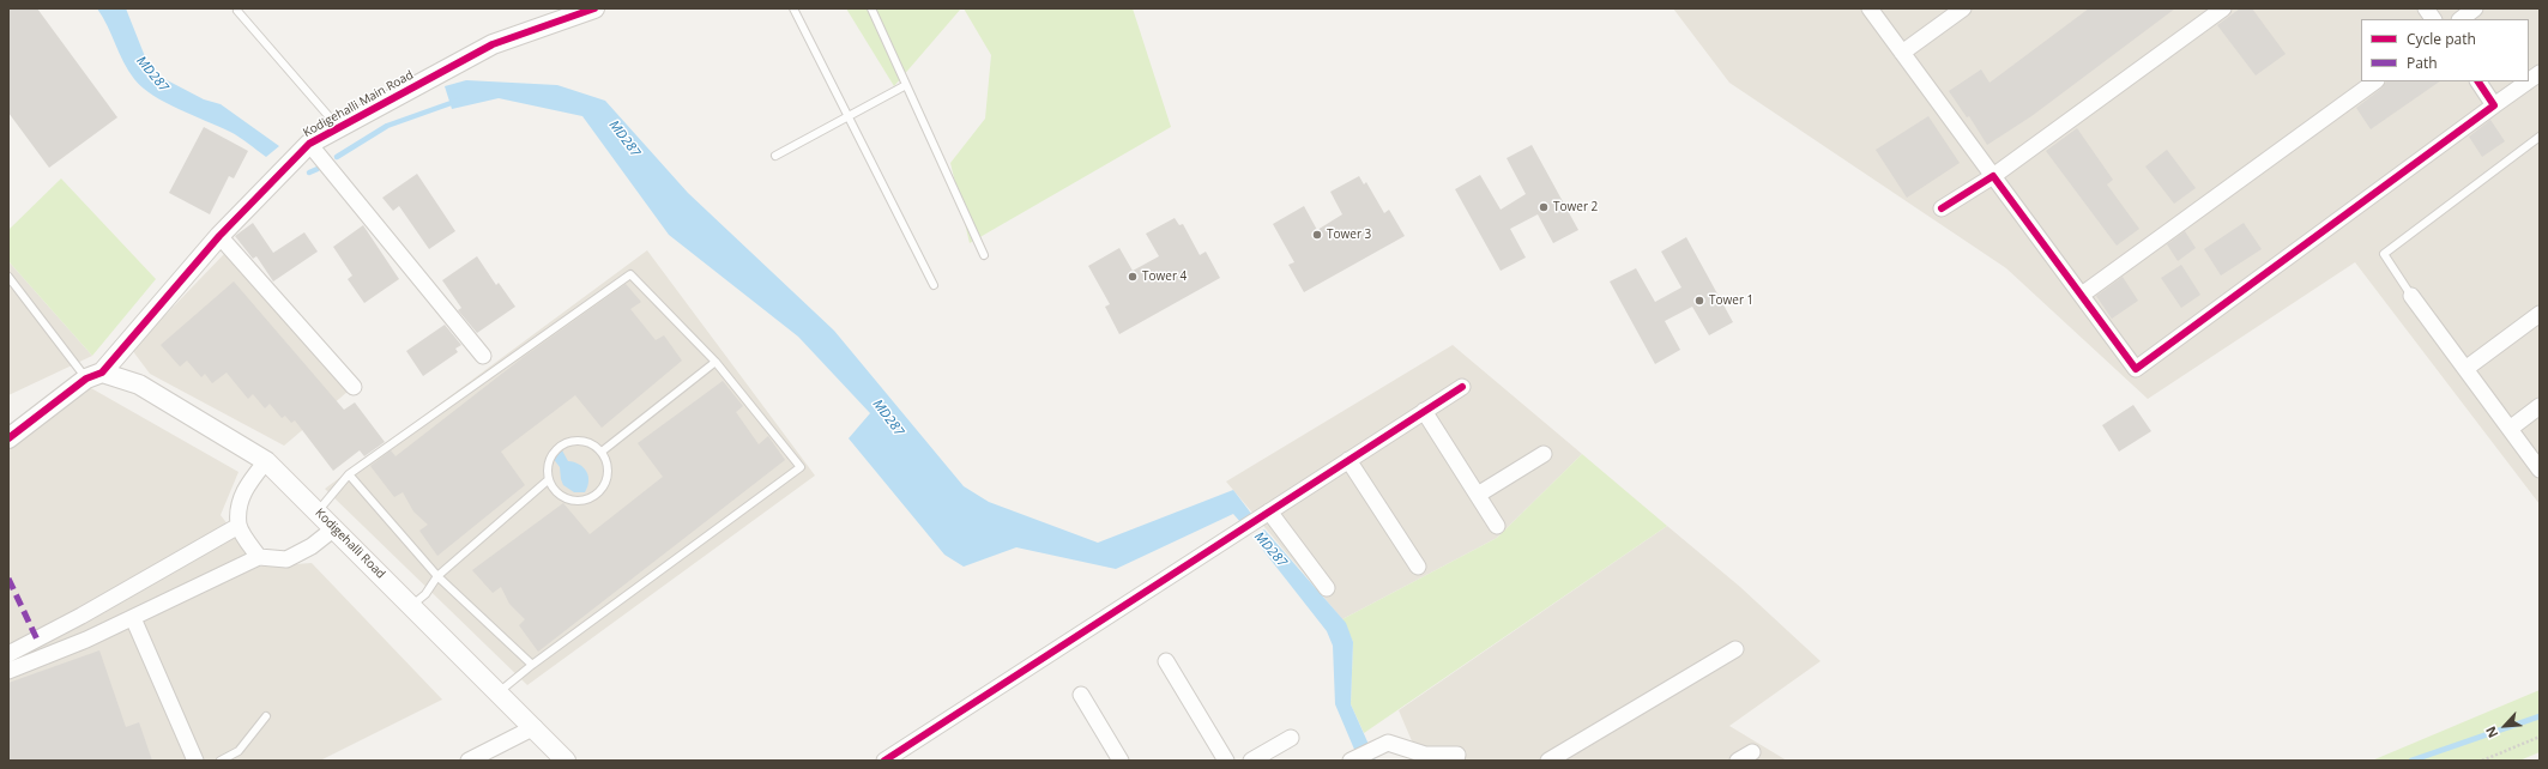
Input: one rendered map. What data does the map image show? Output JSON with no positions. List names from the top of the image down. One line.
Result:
{"streets":{"street":["Kodigehalli Main Road","Kodigehalli Road"]},"crossings":[["Kodigehalli Main Road","Kodigehalli Road"]],"water":["MD287"],"places":["Tower 2","Tower 3","Tower 4","Tower 1"],"legend":["Cycle path","Path"],"north":"bottom left"}
